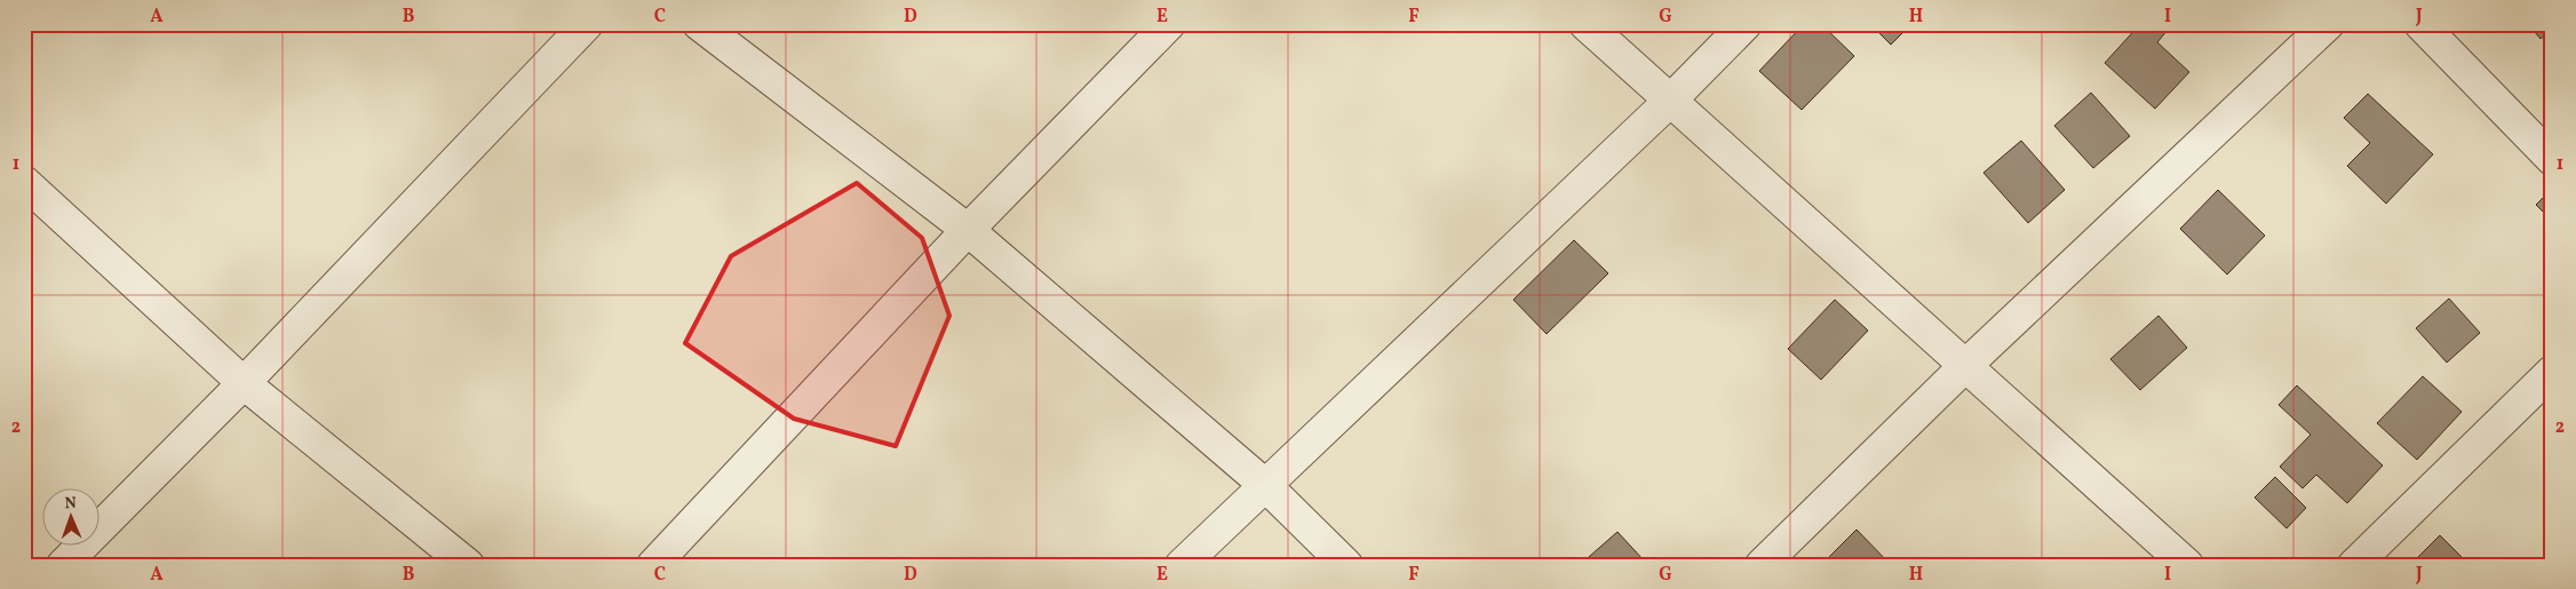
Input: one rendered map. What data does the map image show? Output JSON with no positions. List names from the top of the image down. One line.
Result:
{"north":"top","grid":{"columns":["A","B","C","D","E","F","G","H","I","J"],"rows":["1","2"]}}
